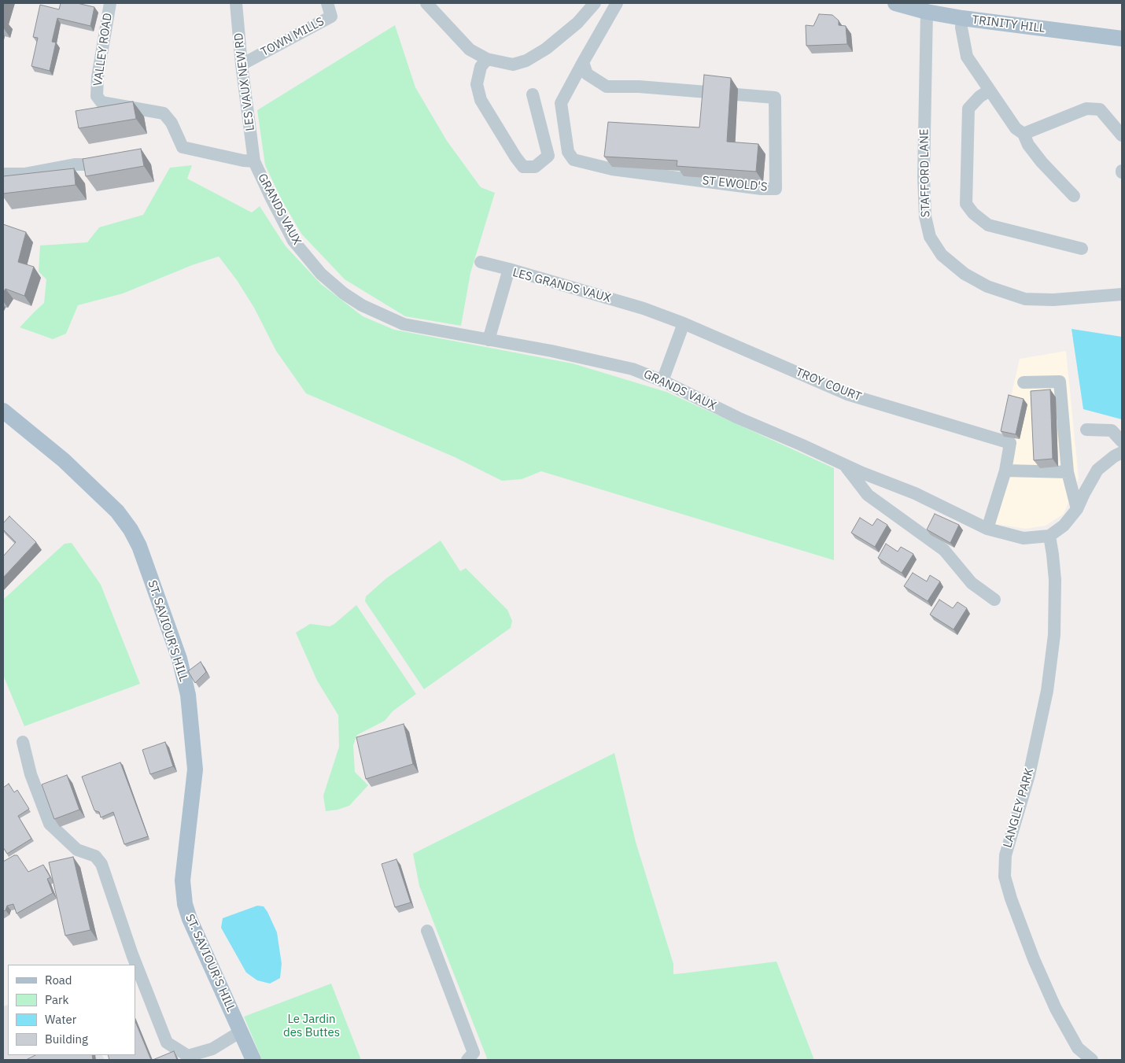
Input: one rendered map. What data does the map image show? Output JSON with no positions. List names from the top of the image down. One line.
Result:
{"streets":{"main road":["TRINITY HILL","ST. SAVIOUR'S HILL"],"street":["TOWN MILLS","VALLEY ROAD","LES VAUX NEW RD","STAFFORD LANE","ST EWOLD'S","GRANDS VAUX","LES GRANDS VAUX","TROY COURT","LANGLEY PARK"]},"crossings":[["TRINITY HILL","STAFFORD LANE"],["TOWN MILLS","LES VAUX NEW RD"],["VALLEY ROAD","LES VAUX NEW RD"],["VALLEY ROAD","GRANDS VAUX"],["LES VAUX NEW RD","GRANDS VAUX"],["GRANDS VAUX","LES GRANDS VAUX"],["GRANDS VAUX","LANGLEY PARK"],["LES GRANDS VAUX","TROY COURT"]],"parks":["Le Jardin des Buttes"],"legend":["Road","Park","Water","Building"]}
